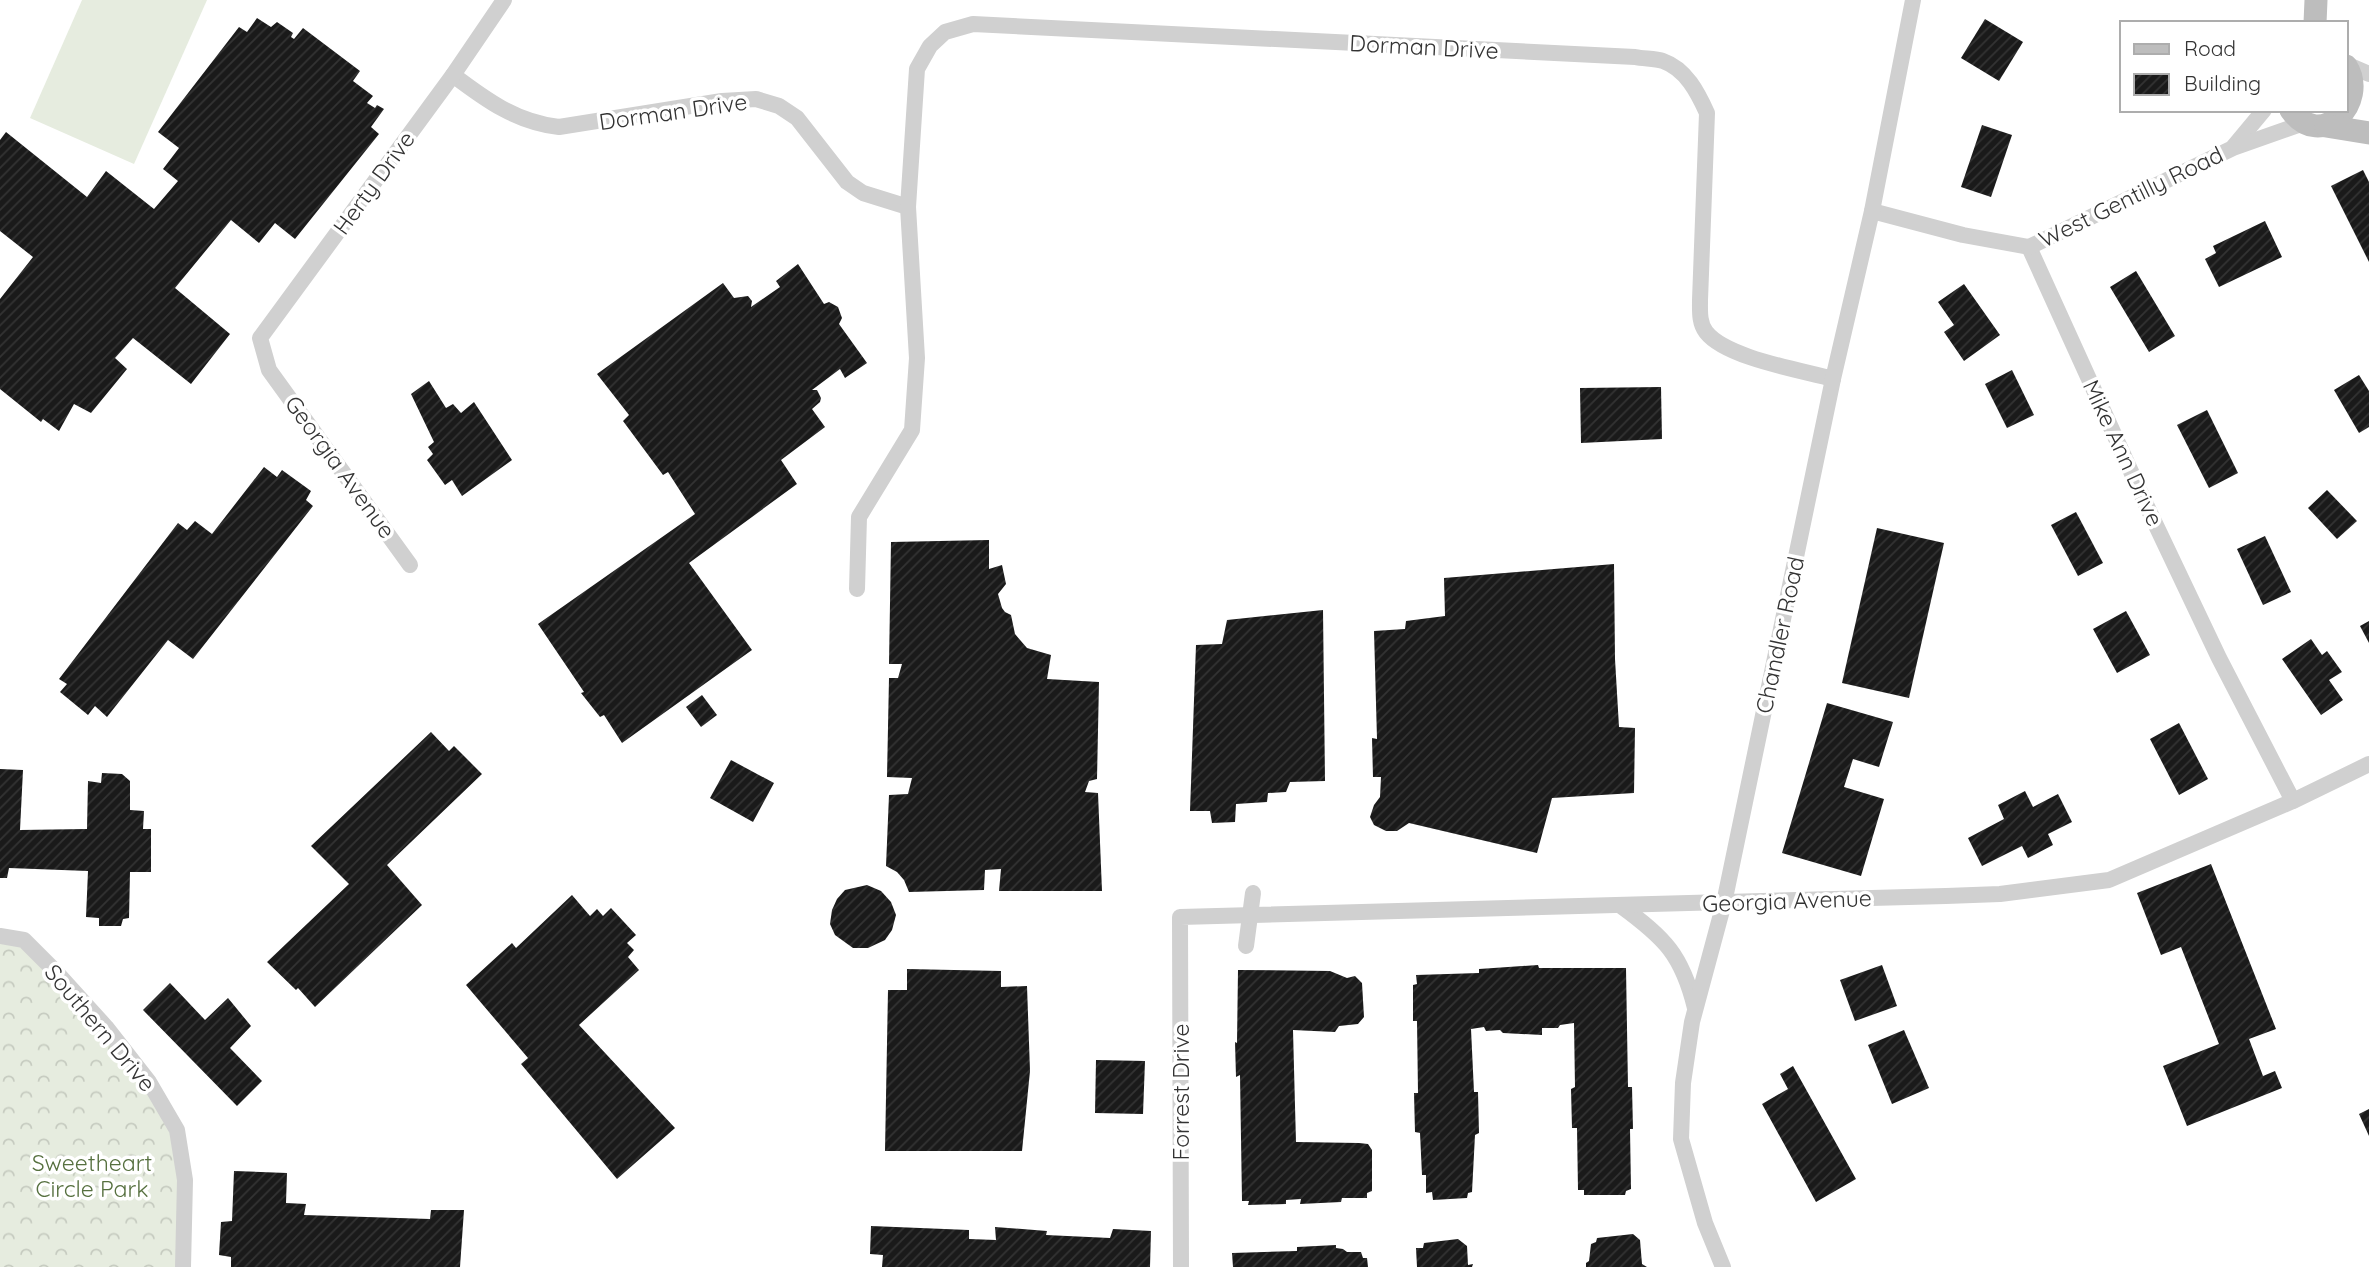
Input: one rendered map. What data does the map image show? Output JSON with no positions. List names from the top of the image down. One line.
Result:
{"streets":{"street":["Dorman Drive","Herty Drive","West Gentilly Road","Mike Ann Drive","Georgia Avenue","Chandler Road","Southern Drive","Forrest Drive"]},"crossings":[["Dorman Drive","Herty Drive"],["Dorman Drive","Chandler Road"],["Herty Drive","Georgia Avenue"],["West Gentilly Road","Mike Ann Drive"],["Mike Ann Drive","Georgia Avenue"],["Georgia Avenue","Chandler Road"],["Georgia Avenue","Forrest Drive"]],"parks":["Sweetheart Circle Park"],"legend":["Road","Building"]}
